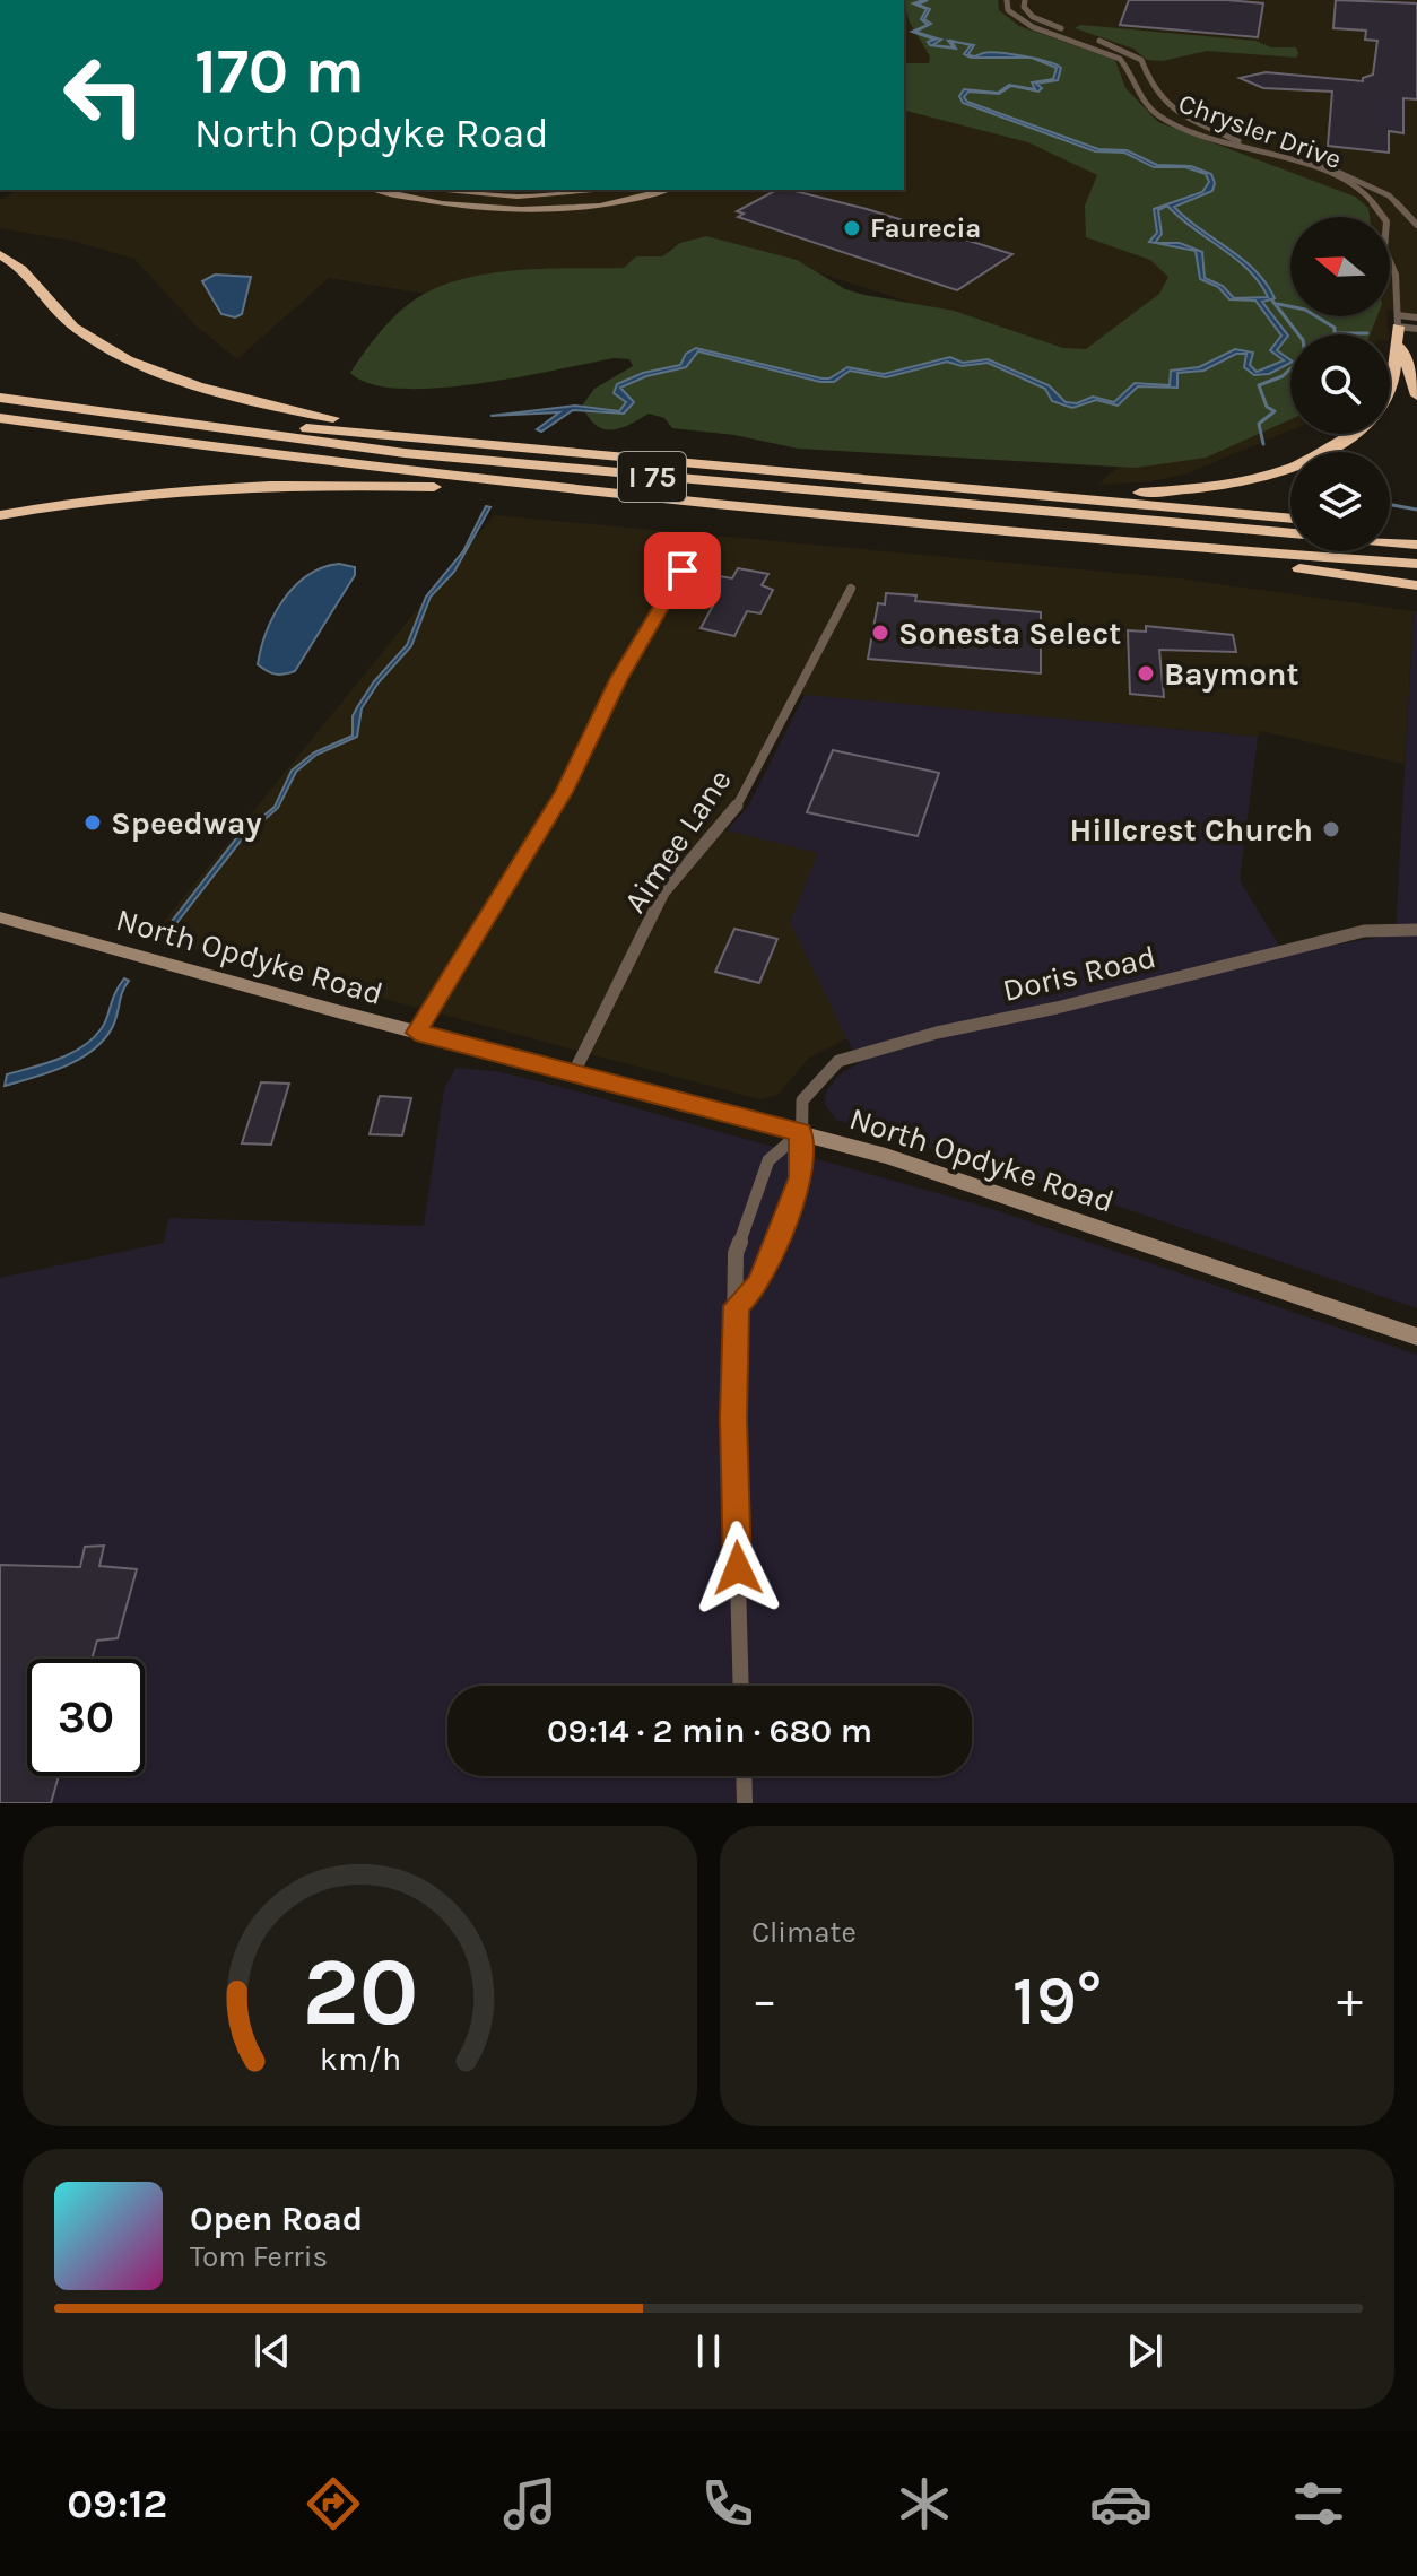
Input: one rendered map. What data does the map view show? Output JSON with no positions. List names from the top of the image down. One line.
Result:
{"streets":{"highway":["I 75"],"main road":["North Opdyke Road"],"street":["Chrysler Drive","Aimee Lane","Doris Road"]},"crossings":[["Aimee Lane","North Opdyke Road"],["North Opdyke Road","Doris Road"]],"places":["Faurecia","Sonesta Select","Baymont","Speedway","Hillcrest Church"],"north":"left","page":{"turn":["170 m","North Opdyke Road"],"limit":"30","trip":"09:14 · 2 min · 680 m","tile":"Climate","heat":["−","19°","+"],"song":["Open Road","Tom Ferris"],"tabs":"09:12","gauge":["20","km/h"]}}
